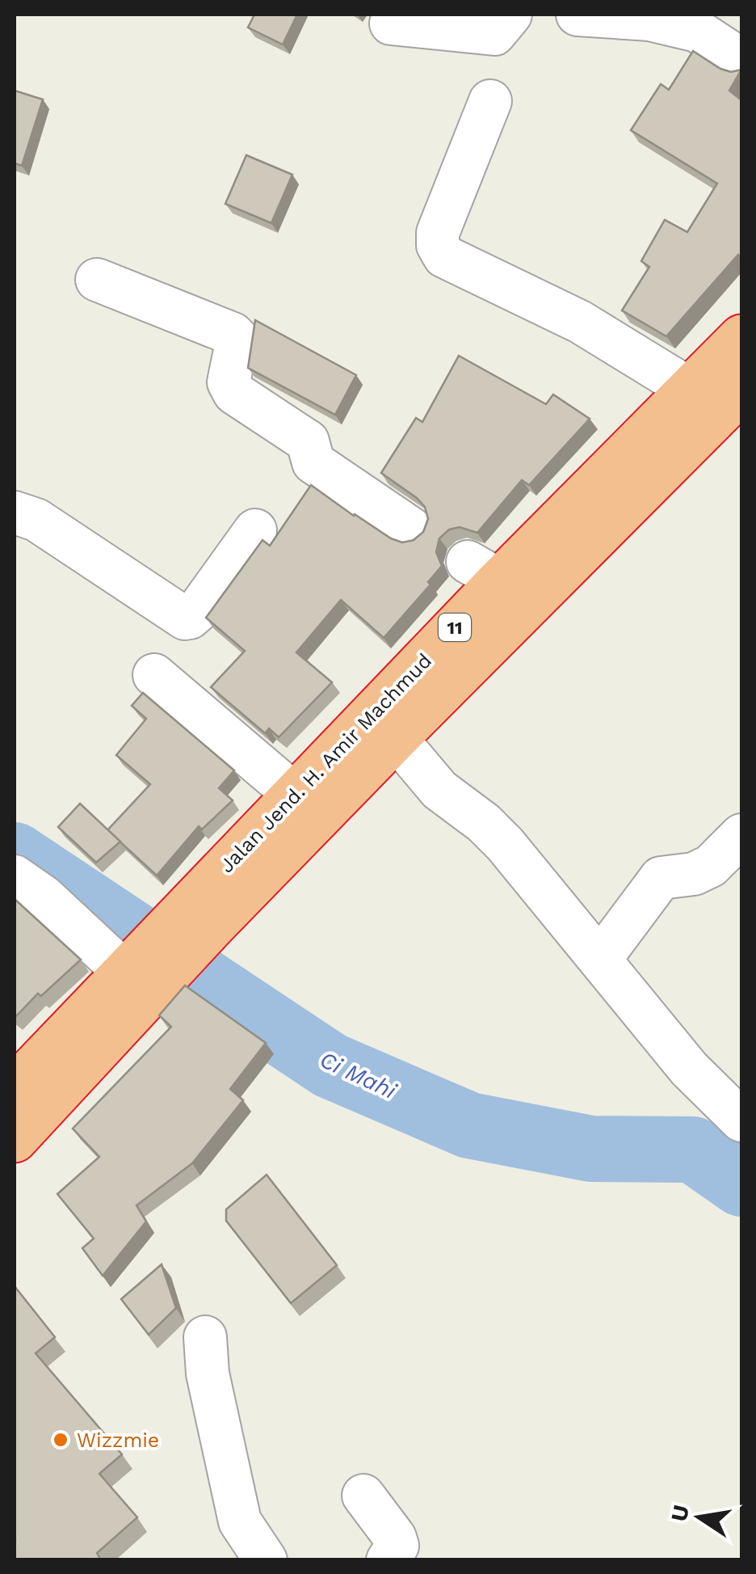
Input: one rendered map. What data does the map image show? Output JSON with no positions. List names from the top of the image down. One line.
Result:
{"streets":{"highway":["11","Jalan Jend. H. Amir Machmud"]},"water":["Ci Mahi"],"places":["Wizzmie"],"north":"left"}
